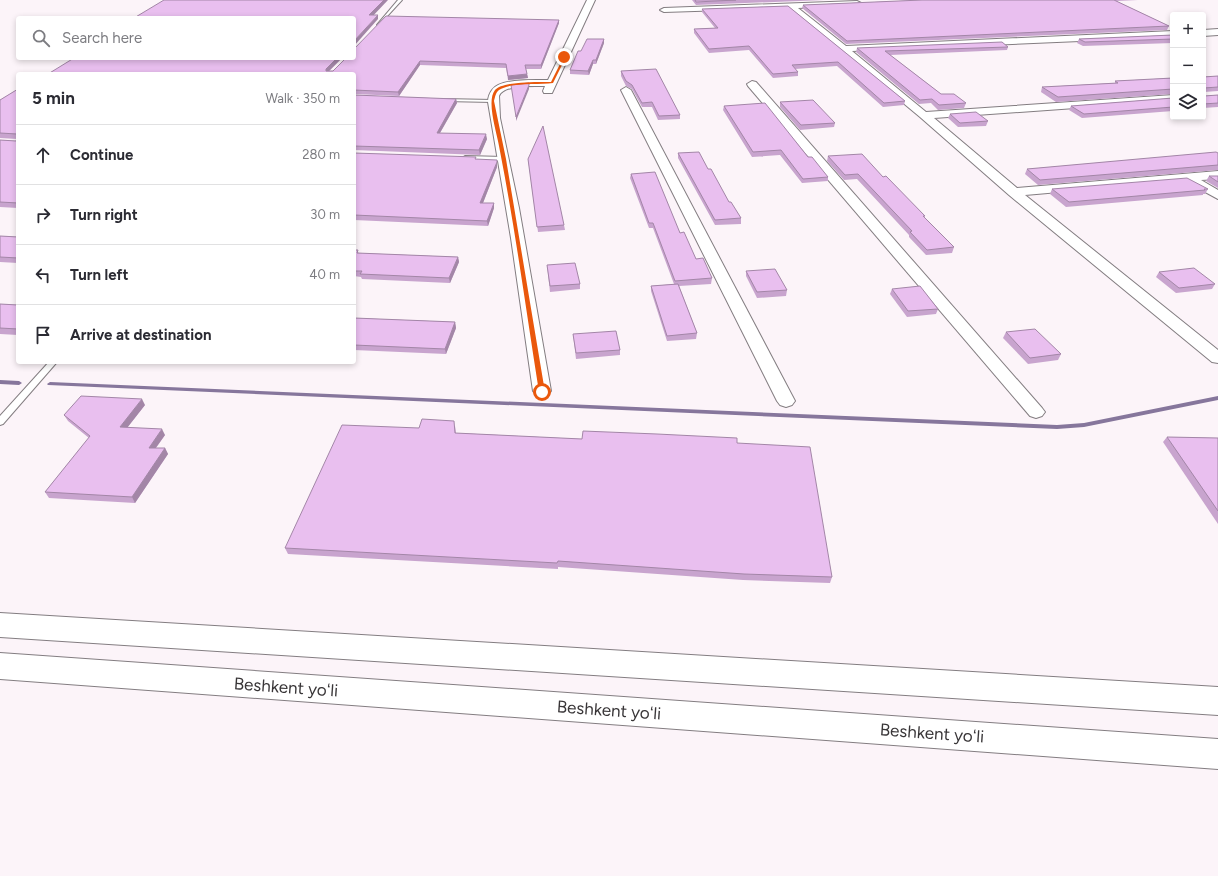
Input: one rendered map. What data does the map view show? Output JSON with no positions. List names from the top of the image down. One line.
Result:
{"streets":{"main road":["Beshkent yoʻli"]},"page":{"map_buttons":["+","−"],"search":"Search here","heading":["5 min","Walk · 350 m"],"list":[["Continue","280 m"],["Turn right","30 m"],["Turn left","40 m"],"Arrive at destination"]}}
